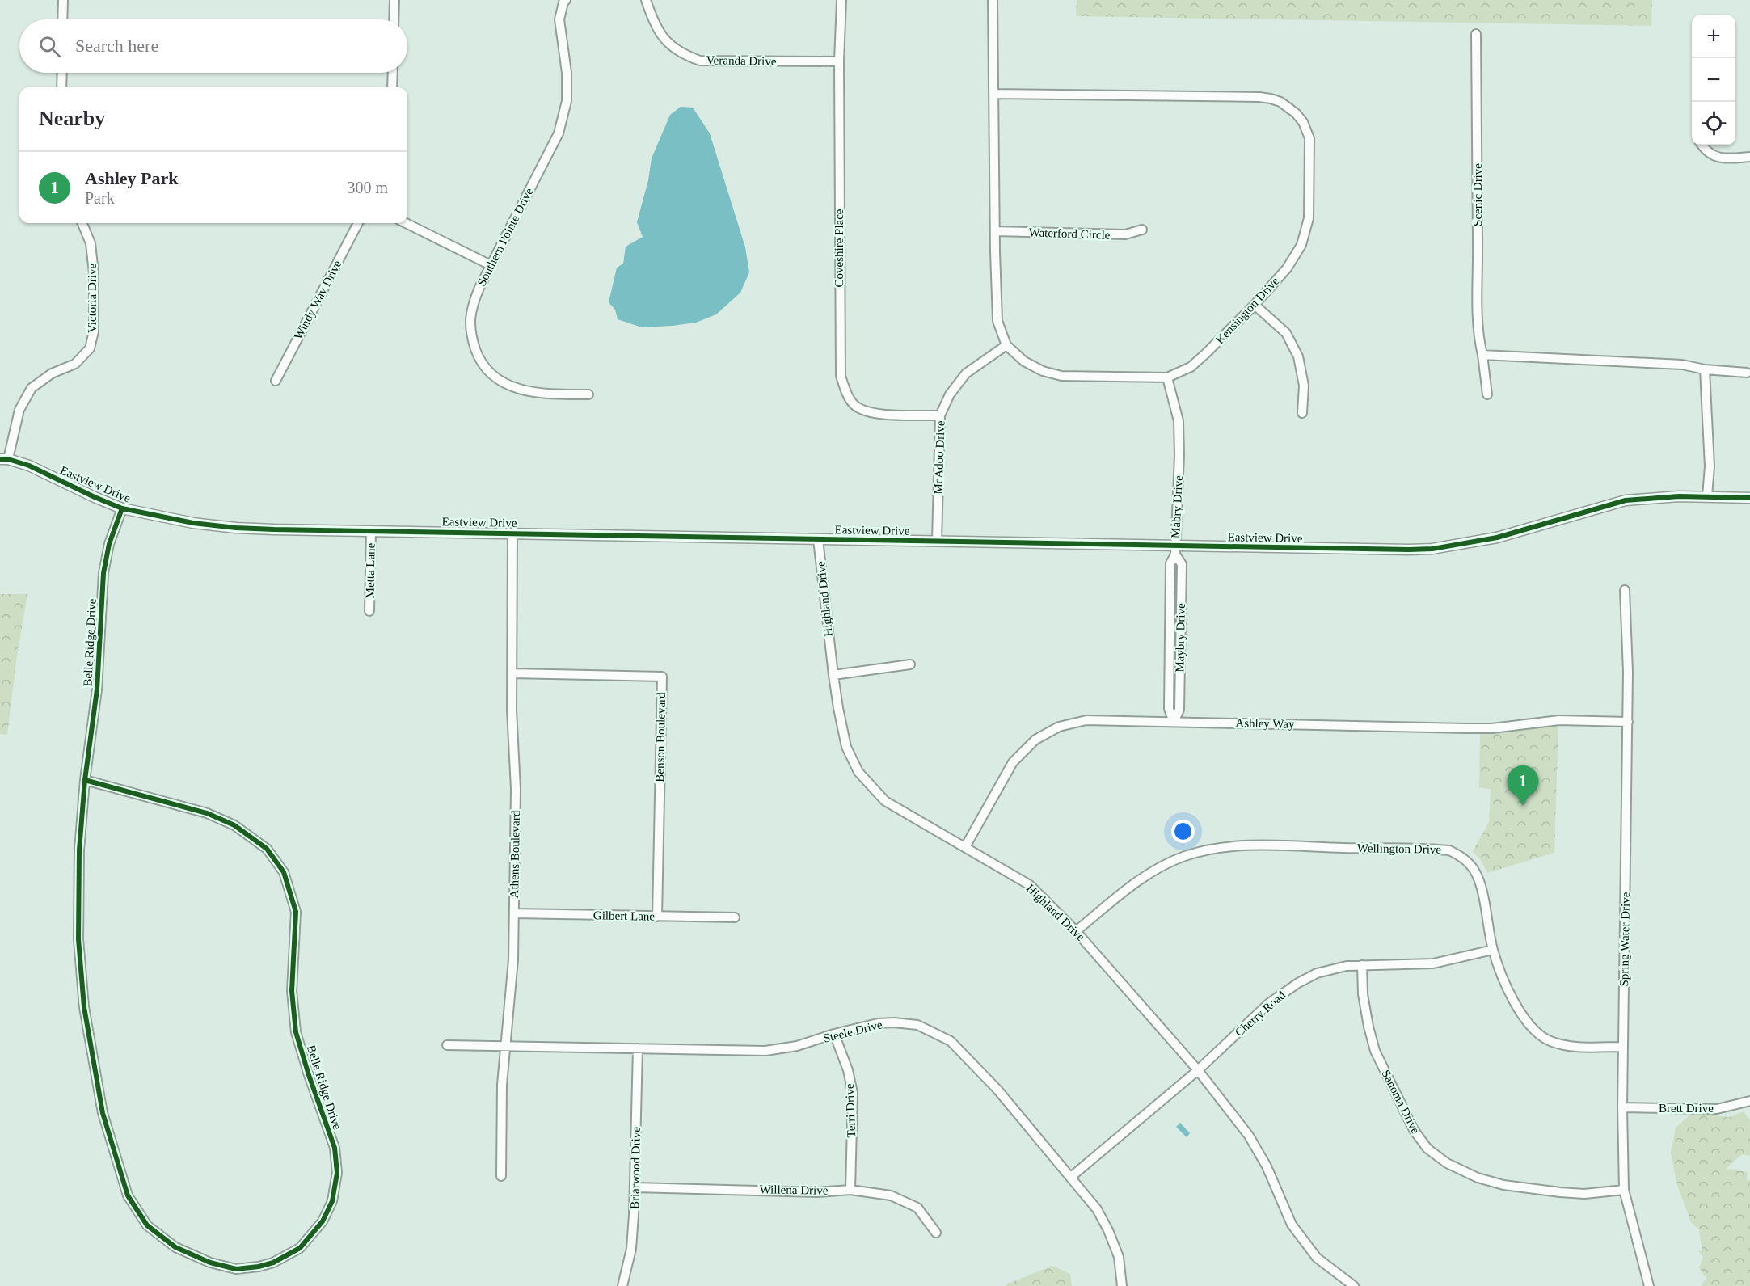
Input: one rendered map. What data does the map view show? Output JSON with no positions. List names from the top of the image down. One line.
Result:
{"streets":{"street":["Veranda Drive","Scenic Drive","Waterford Circle","Southern Pointe Drive","Coveshire Place","Victoria Drive","Windy Way Drive","Kensington Drive","McAdoo Drive","Eastview Drive","Mabry Drive","Metta Lane","Highland Drive","Maybry Drive","Belle Ridge Drive","Ashley Way","Benson Boulevard","Wellington Drive","Athens Boulevard","Gilbert Lane","Spring Water Drive","Cherry Road","Steele Drive","Sanoma Drive","Brett Drive","Terri Drive","Briarwood Drive","Willena Drive"]},"crossings":[["Veranda Drive","Coveshire Place"],["Waterford Circle","Kensington Drive"],["Coveshire Place","McAdoo Drive"],["Victoria Drive","Eastview Drive"],["Kensington Drive","McAdoo Drive"],["Kensington Drive","Mabry Drive"],["McAdoo Drive","Eastview Drive"],["Eastview Drive","Mabry Drive"],["Eastview Drive","Metta Lane"],["Eastview Drive","Highland Drive"],["Eastview Drive","Maybry Drive"],["Eastview Drive","Belle Ridge Drive"],["Eastview Drive","Athens Boulevard"],["Mabry Drive","Maybry Drive"],["Highland Drive","Ashley Way"],["Highland Drive","Wellington Drive"],["Highland Drive","Cherry Road"],["Maybry Drive","Ashley Way"],["Ashley Way","Spring Water Drive"],["Benson Boulevard","Athens Boulevard"],["Benson Boulevard","Gilbert Lane"],["Wellington Drive","Spring Water Drive"],["Wellington Drive","Cherry Road"],["Athens Boulevard","Gilbert Lane"],["Athens Boulevard","Steele Drive"],["Spring Water Drive","Sanoma Drive"],["Spring Water Drive","Brett Drive"],["Cherry Road","Steele Drive"],["Cherry Road","Sanoma Drive"],["Steele Drive","Terri Drive"],["Steele Drive","Briarwood Drive"],["Terri Drive","Willena Drive"],["Briarwood Drive","Willena Drive"]],"page":{"map_buttons":["+","−"],"search":"Search here","heading":"Nearby","list":[{"mark":"1","name":"Ashley Park","note":"Park","value":"300 m"}],"pins":"1"}}
